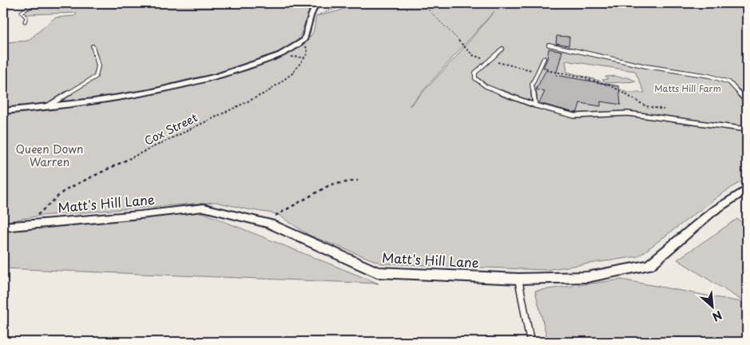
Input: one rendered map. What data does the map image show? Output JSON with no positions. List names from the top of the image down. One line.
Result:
{"streets":{"street":["Matt's Hill Lane"],"path":["Cox Street"]},"crossings":[["Cox Street","Matt's Hill Lane"]],"parks":["Matts Hill Farm","Queen Down Warren"],"north":"bottom right"}
